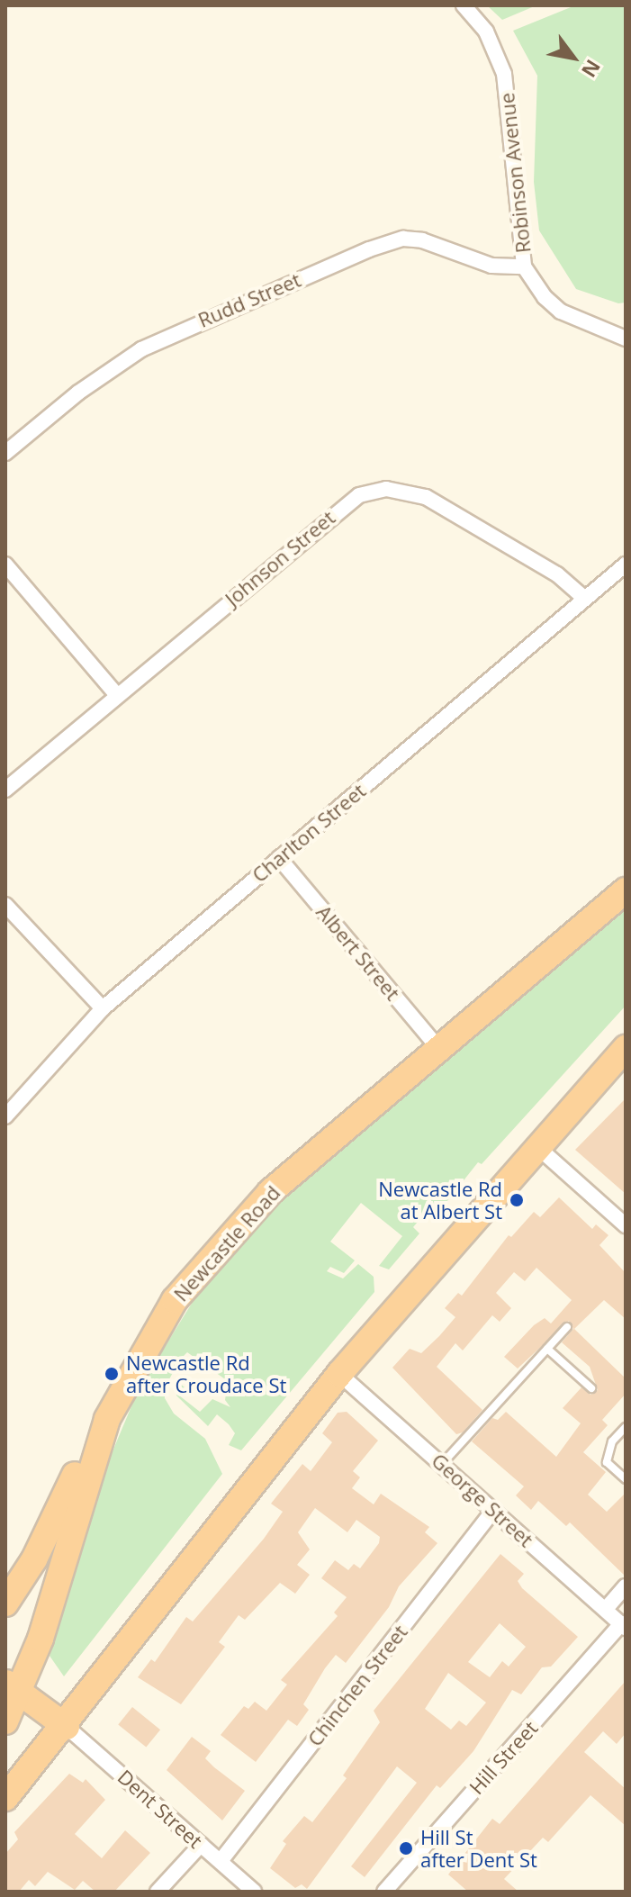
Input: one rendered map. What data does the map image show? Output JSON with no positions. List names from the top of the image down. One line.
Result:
{"streets":{"highway":["Newcastle Road"],"street":["Robinson Avenue","Rudd Street","Johnson Street","Charlton Street","Albert Street","George Street","Chinchen Street","Hill Street","Dent Street"]},"crossings":[["Robinson Avenue","Rudd Street"],["Johnson Street","Charlton Street"],["Charlton Street","Albert Street"],["Albert Street","Newcastle Road"],["George Street","Chinchen Street"],["George Street","Hill Street"],["Chinchen Street","Dent Street"]],"places":["Newcastle Rd at Albert St","Newcastle Rd after Croudace St","Hill St after Dent St"],"north":"bottom right"}
